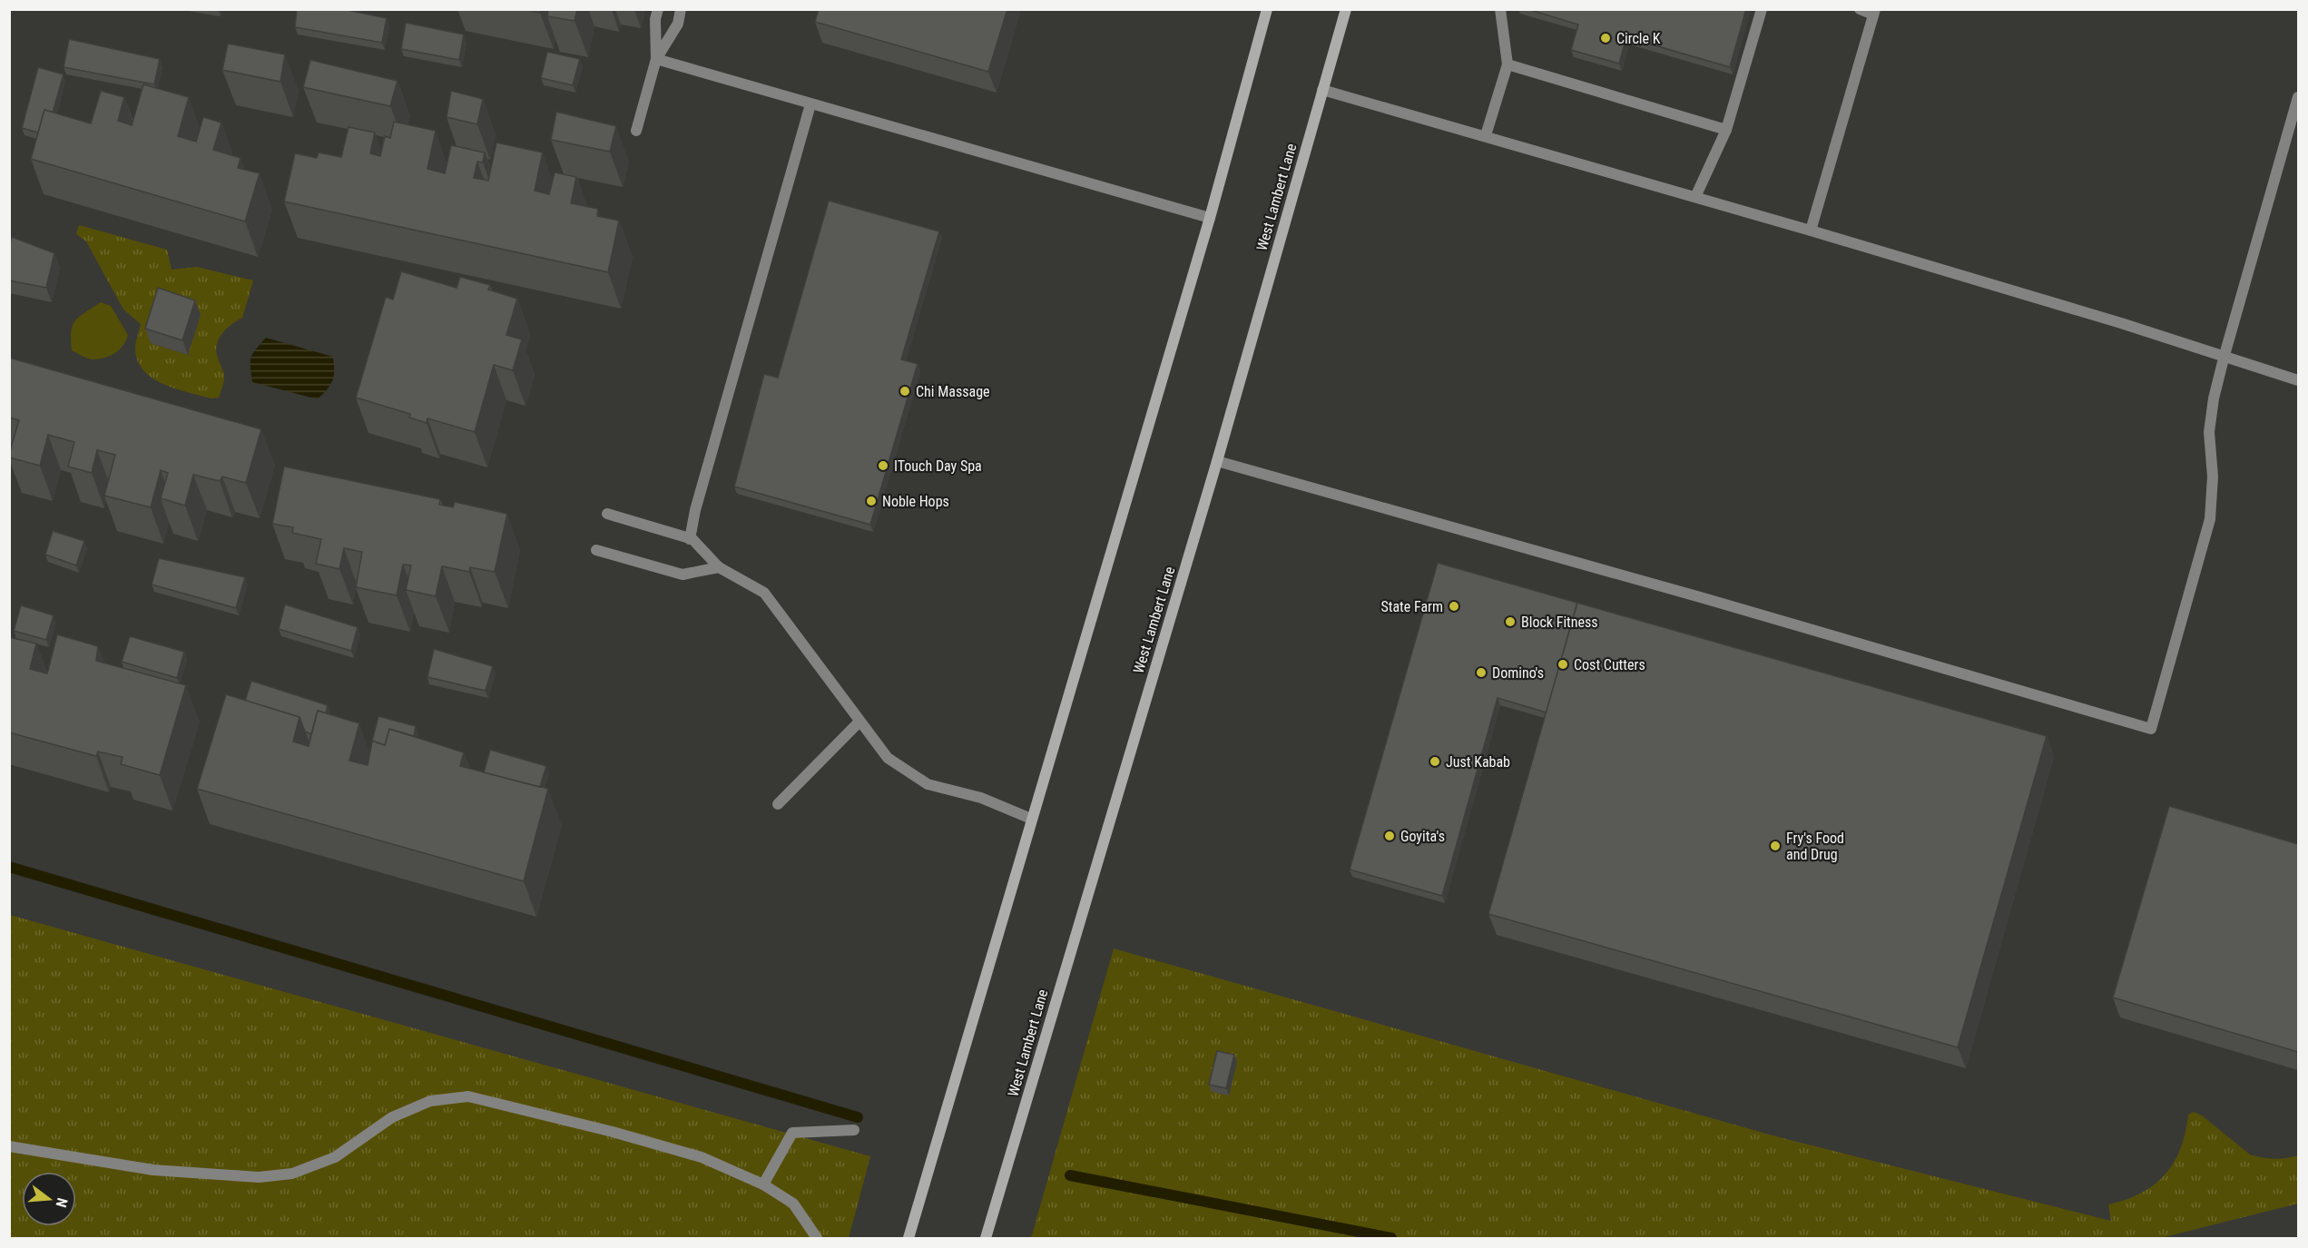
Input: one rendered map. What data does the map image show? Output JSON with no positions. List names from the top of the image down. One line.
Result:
{"streets":{"main road":["West Lambert Lane"]},"places":["Circle K","Chi Massage","ITouch Day Spa","Noble Hops","State Farm","Block Fitness","Cost Cutters","Domino's","Just Kabab","Goyita's","Fry's Food and Drug"],"north":"right"}
